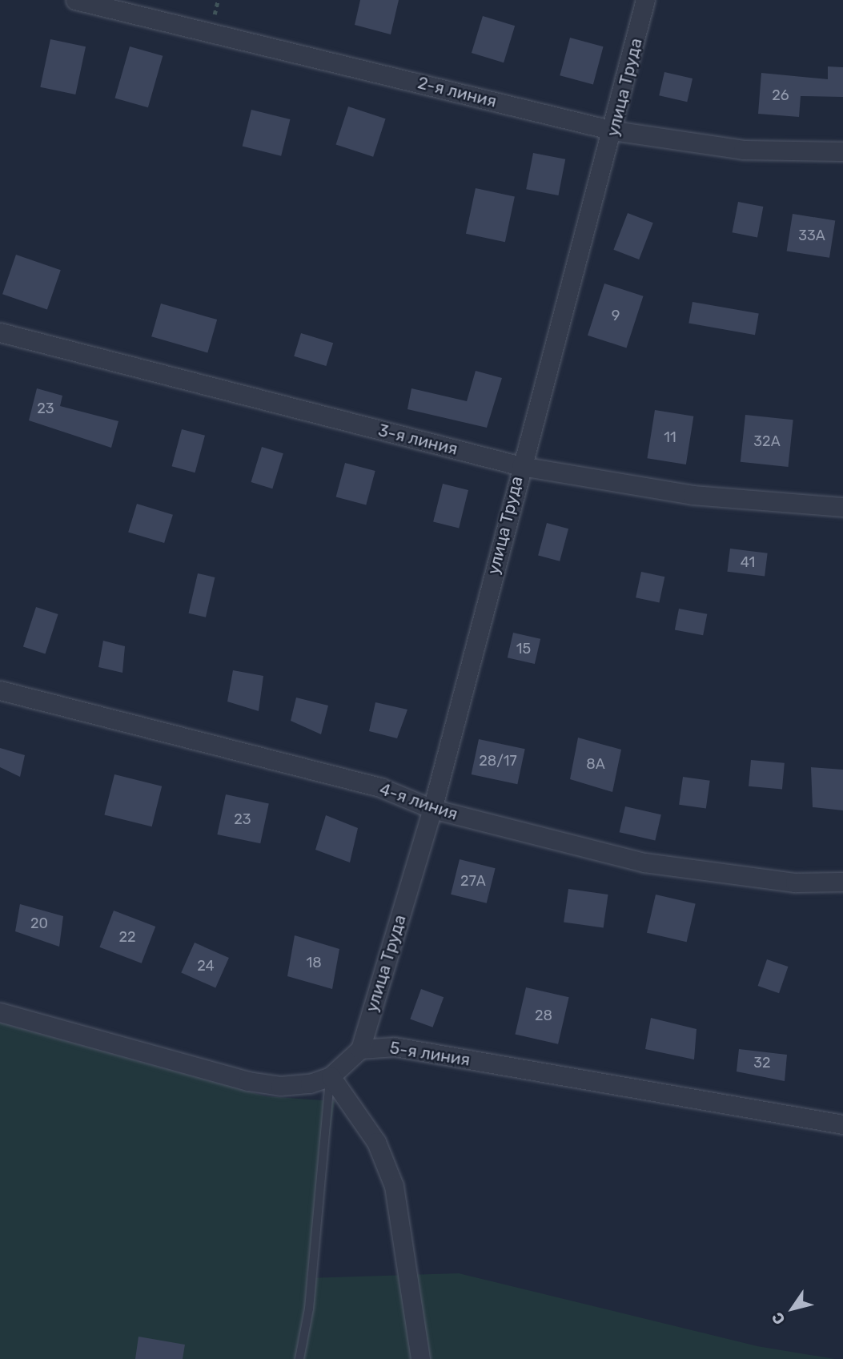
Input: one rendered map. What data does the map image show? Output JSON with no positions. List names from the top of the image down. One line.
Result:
{"streets":{"street":["улица Труда","2-я линия","3-я линия","4-я линия","5-я линия"]},"crossings":[["улица Труда","2-я линия"],["улица Труда","3-я линия"],["улица Труда","4-я линия"],["улица Труда","5-я линия"]],"house_numbers":["26","33А","9","23","11","32А","41","15","28/17","8А","23","27А","20","22","18","24","28","32"],"north":"bottom left"}
